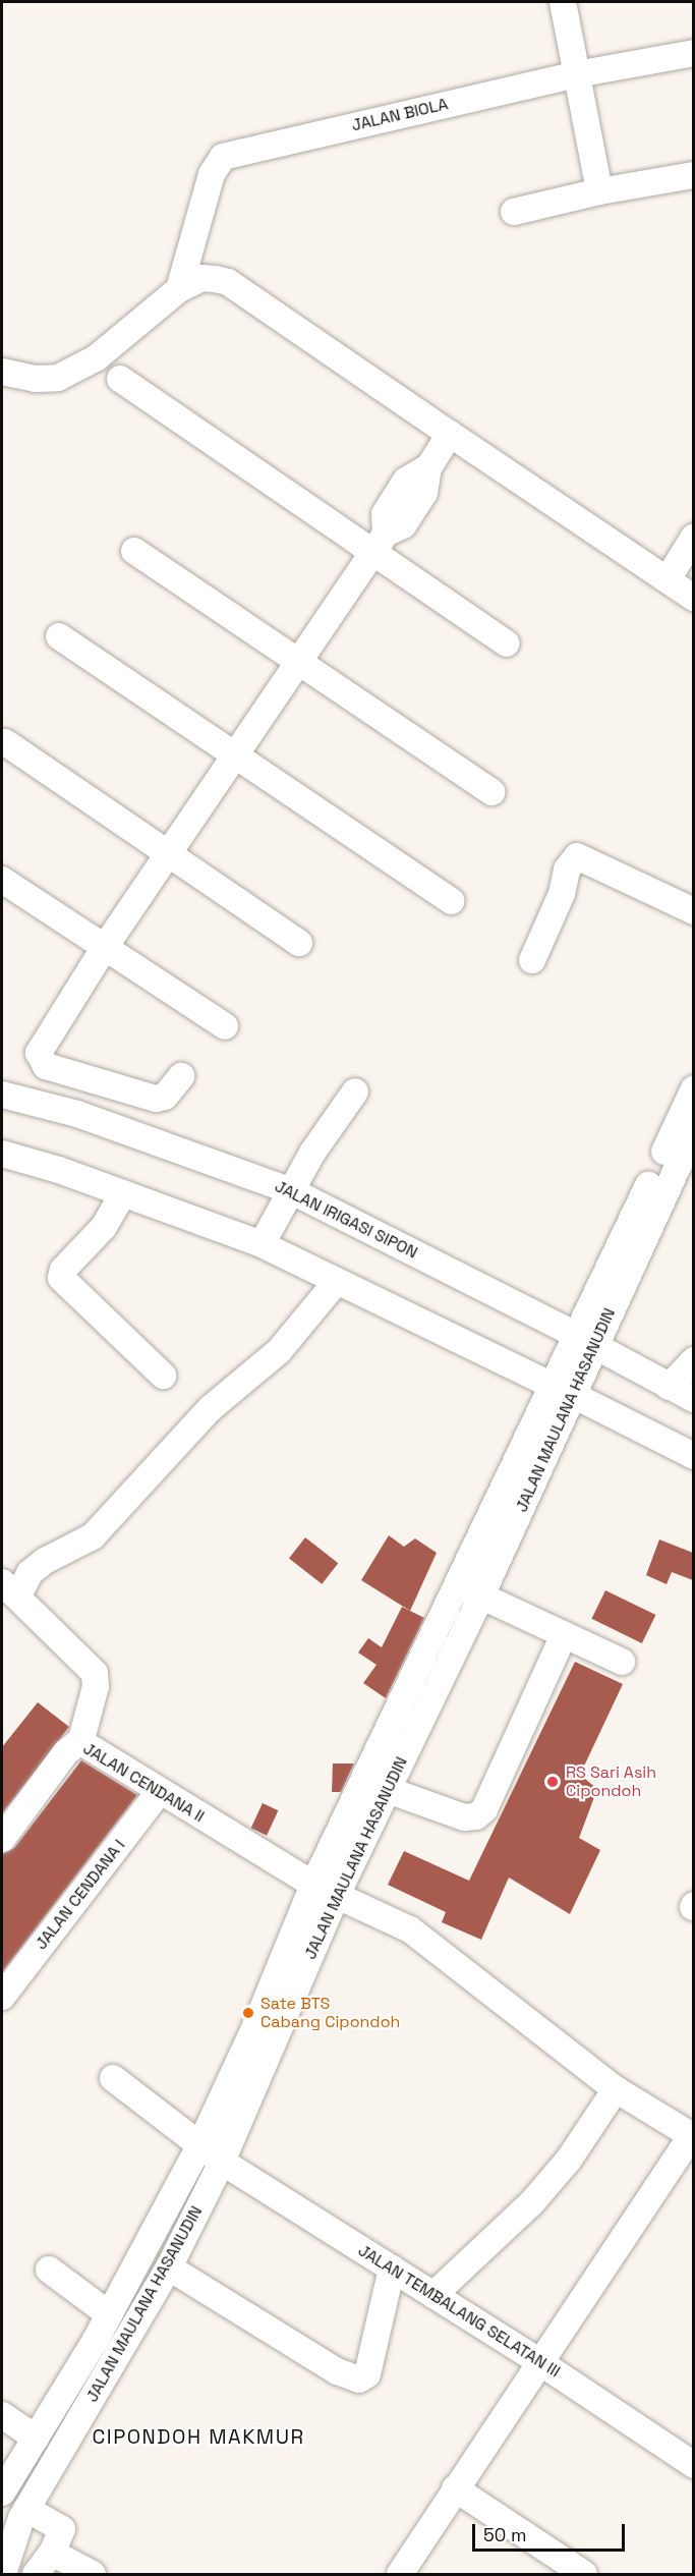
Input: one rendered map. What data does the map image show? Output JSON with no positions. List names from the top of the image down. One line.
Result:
{"streets":{"street":["JALAN BIOLA","JALAN IRIGASI SIPON","JALAN MAULANA HASANUDIN","JALAN CENDANA II","JALAN CENDANA I","JALAN TEMBALANG SELATAN III"]},"crossings":[["JALAN IRIGASI SIPON","JALAN MAULANA HASANUDIN"],["JALAN MAULANA HASANUDIN","JALAN CENDANA II"],["JALAN MAULANA HASANUDIN","JALAN TEMBALANG SELATAN III"],["JALAN CENDANA II","JALAN CENDANA I"]],"districts":["CIPONDOH MAKMUR"],"places":["RS Sari Asih Cipondoh","Sate BTS Cabang Cipondoh"],"scale_bar":"50 m"}
